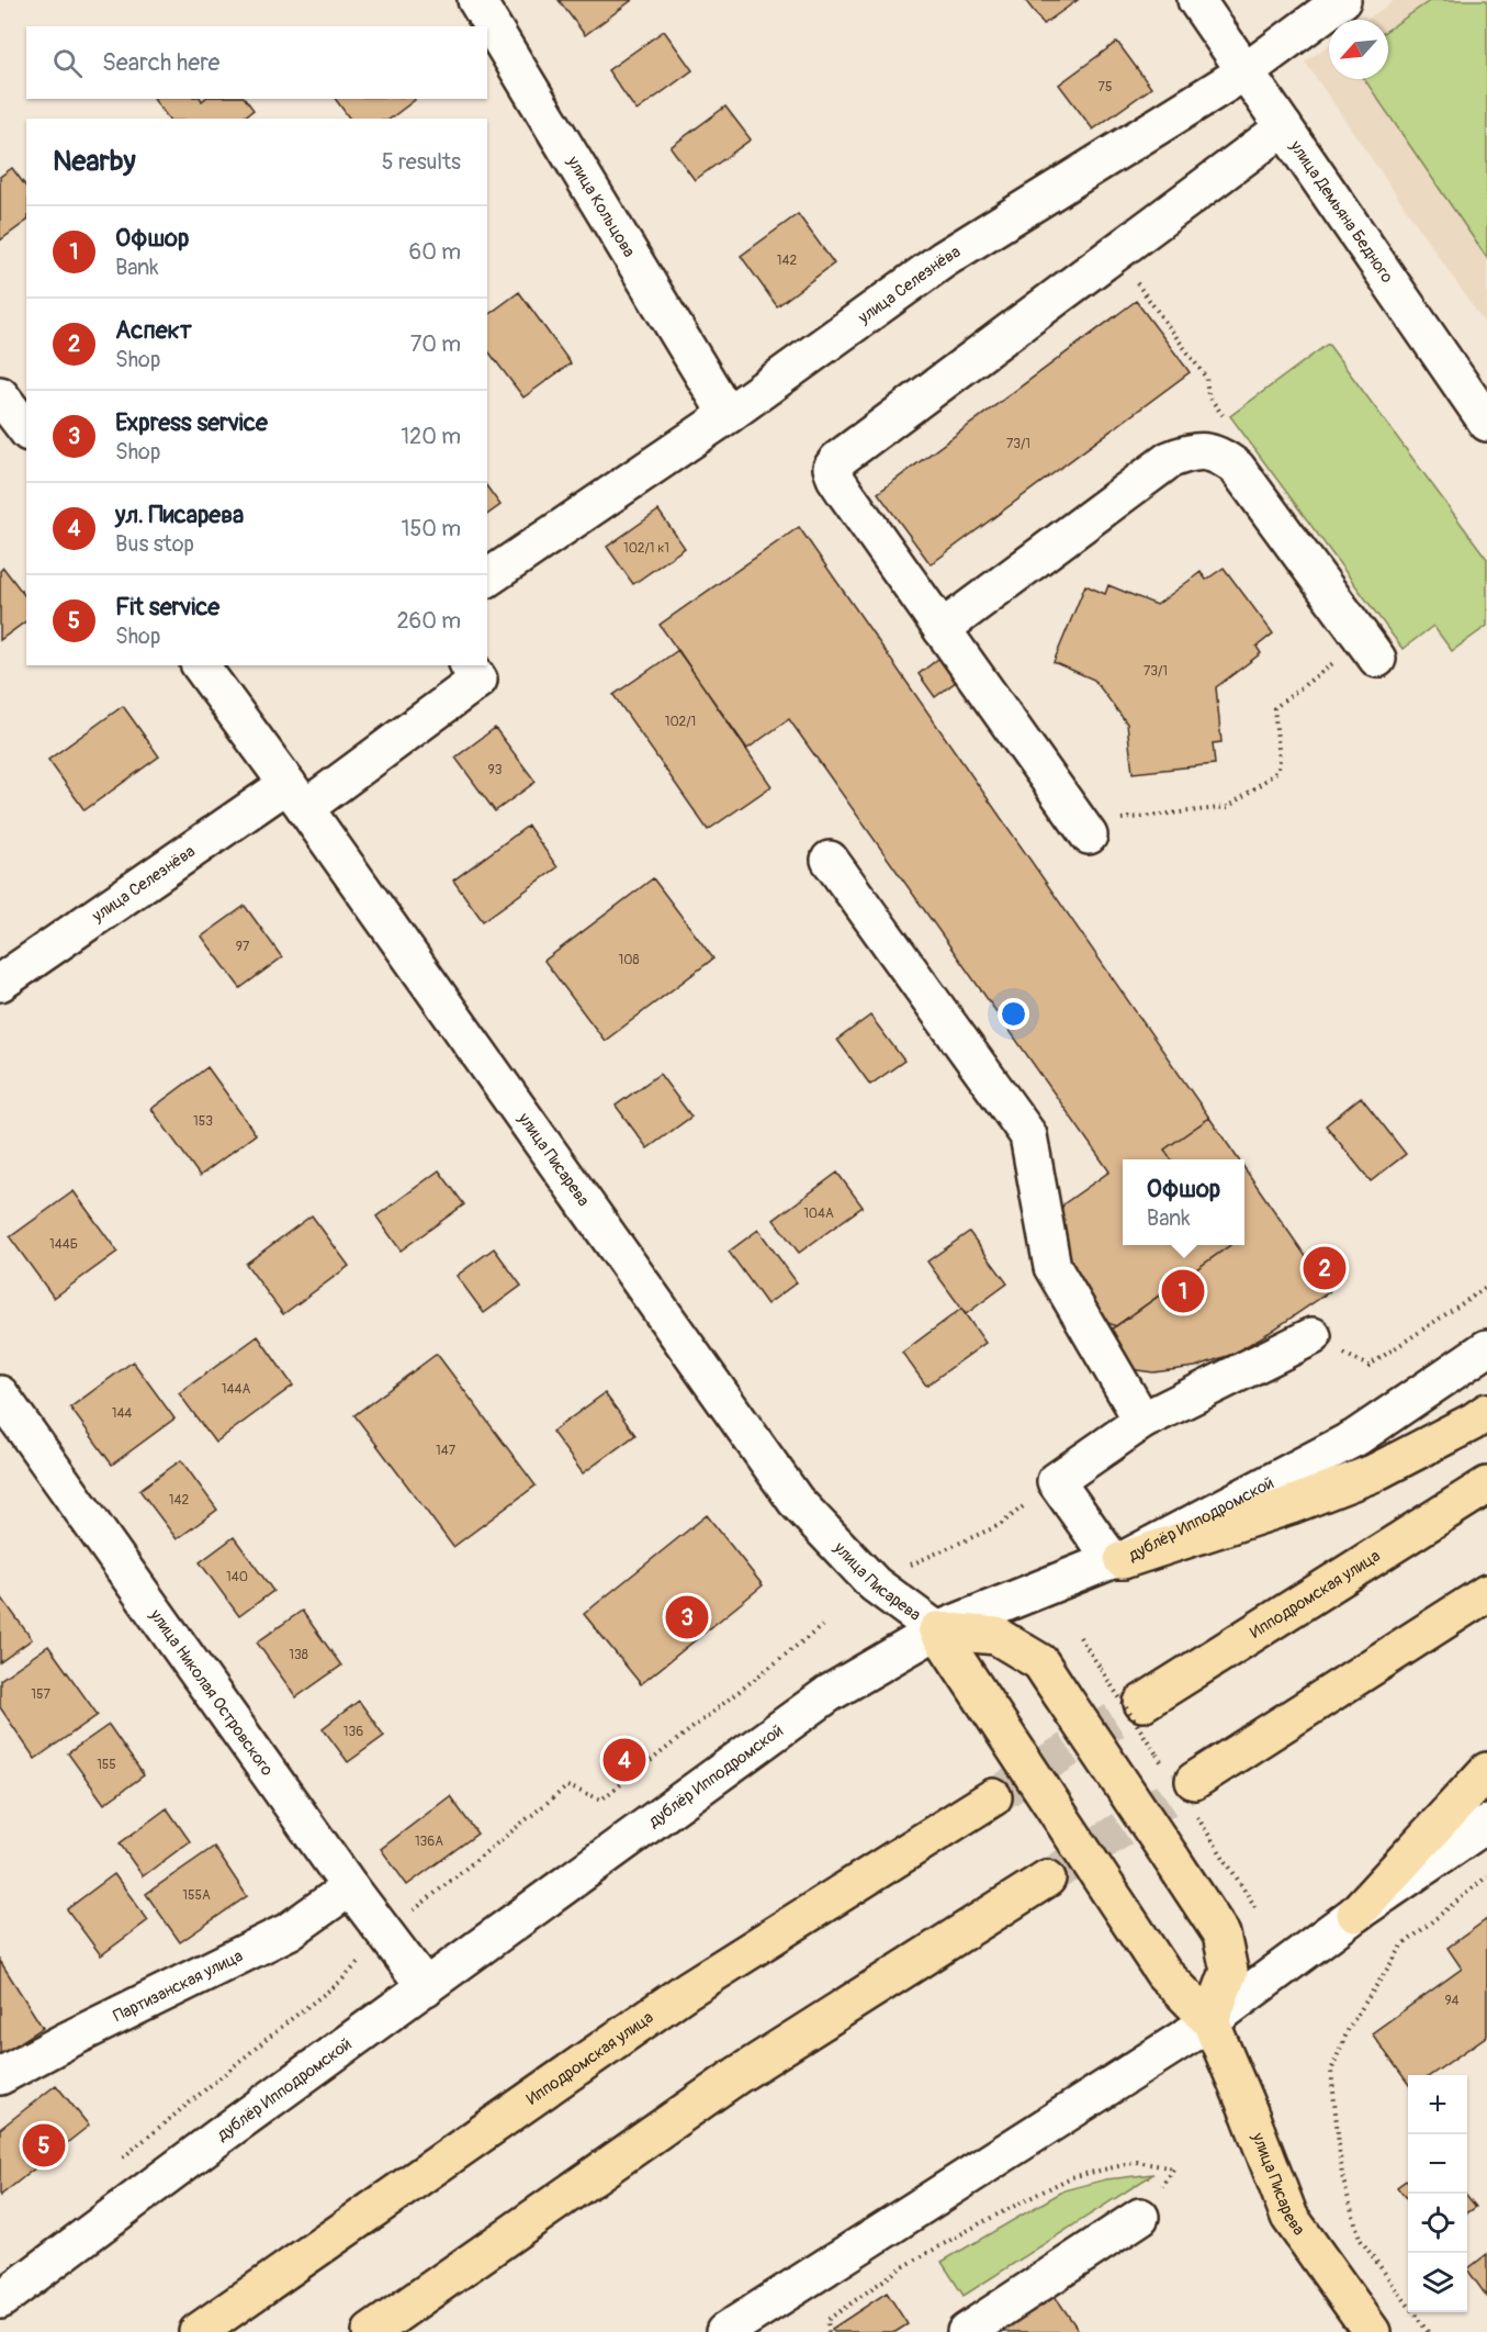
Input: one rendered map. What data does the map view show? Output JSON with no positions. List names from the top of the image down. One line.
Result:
{"streets":{"main road":["улица Писарева","Ипподромская улица"],"street":["улица Кольцова","улица Демьяна Бедного","улица Селезнёва","дублёр Ипподромской","улица Николая Островского","Партизанская улица"]},"crossings":[["улица Кольцова","улица Селезнёва"],["улица Демьяна Бедного","улица Селезнёва"],["улица Селезнёва","улица Писарева"],["улица Писарева","дублёр Ипподромской"],["дублёр Ипподромской","улица Николая Островского"],["улица Николая Островского","Партизанская улица"]],"house_numbers":["75","142","73/1","102/1 к1","73/1","102/1","93","97","108","153","104А","144Б","144А","144","147","142","140","138","157","136","155","136А","155А","94"],"north":"bottom left","page":{"search":"Search here","heading":["Nearby","5 results"],"list":[{"mark":"1","name":"Офшор","note":"Bank","value":"60 m"},{"mark":"2","name":"Аспект","note":"Shop","value":"70 m"},{"mark":"3","name":"Express service","note":"Shop","value":"120 m"},{"mark":"4","name":"ул. Писарева","note":"Bus stop","value":"150 m"},{"mark":"5","name":"Fit service","note":"Shop","value":"260 m"}],"popup":["Офшор","Bank"],"pins":["2","1","3","4","5"],"map_buttons":["+","−"]}}
